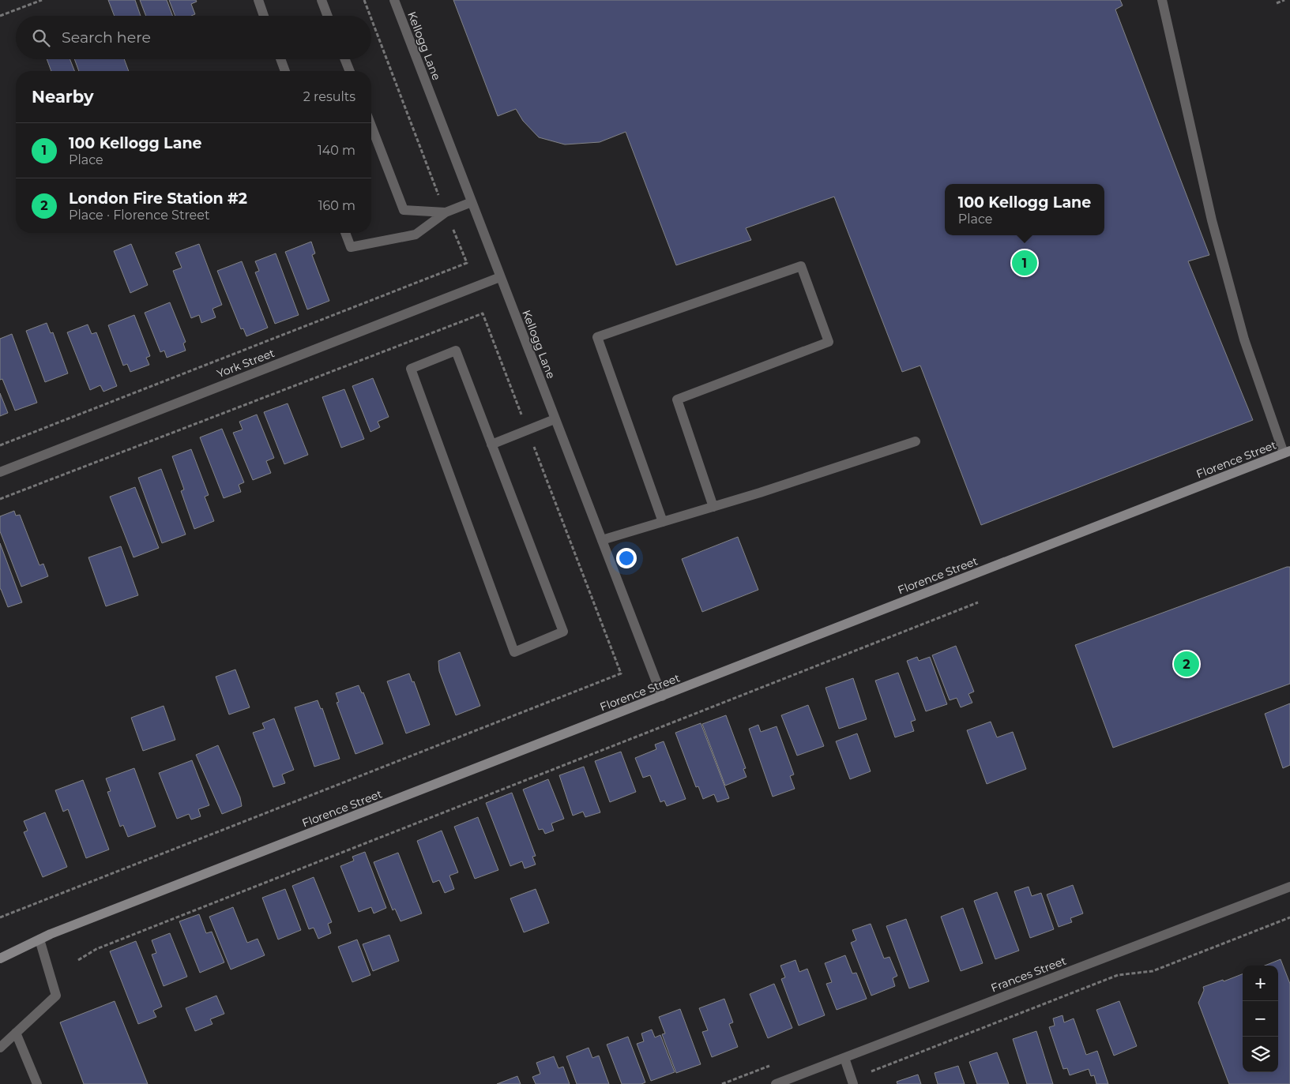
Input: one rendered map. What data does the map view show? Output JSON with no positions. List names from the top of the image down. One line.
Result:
{"streets":{"main road":["Florence Street"],"street":["Kellogg Lane","York Street","Frances Street"]},"crossings":[["Kellogg Lane","York Street"],["Kellogg Lane","Florence Street"]],"page":{"search":"Search here","heading":["Nearby","2 results"],"list":[{"mark":"1","name":"100 Kellogg Lane","note":"Place","value":"140 m"},{"mark":"2","name":"London Fire Station #2","note":"Place · Florence Street","value":"160 m"}],"popup":["100 Kellogg Lane","Place"],"pins":["1","2"],"map_buttons":["+","−"]}}
